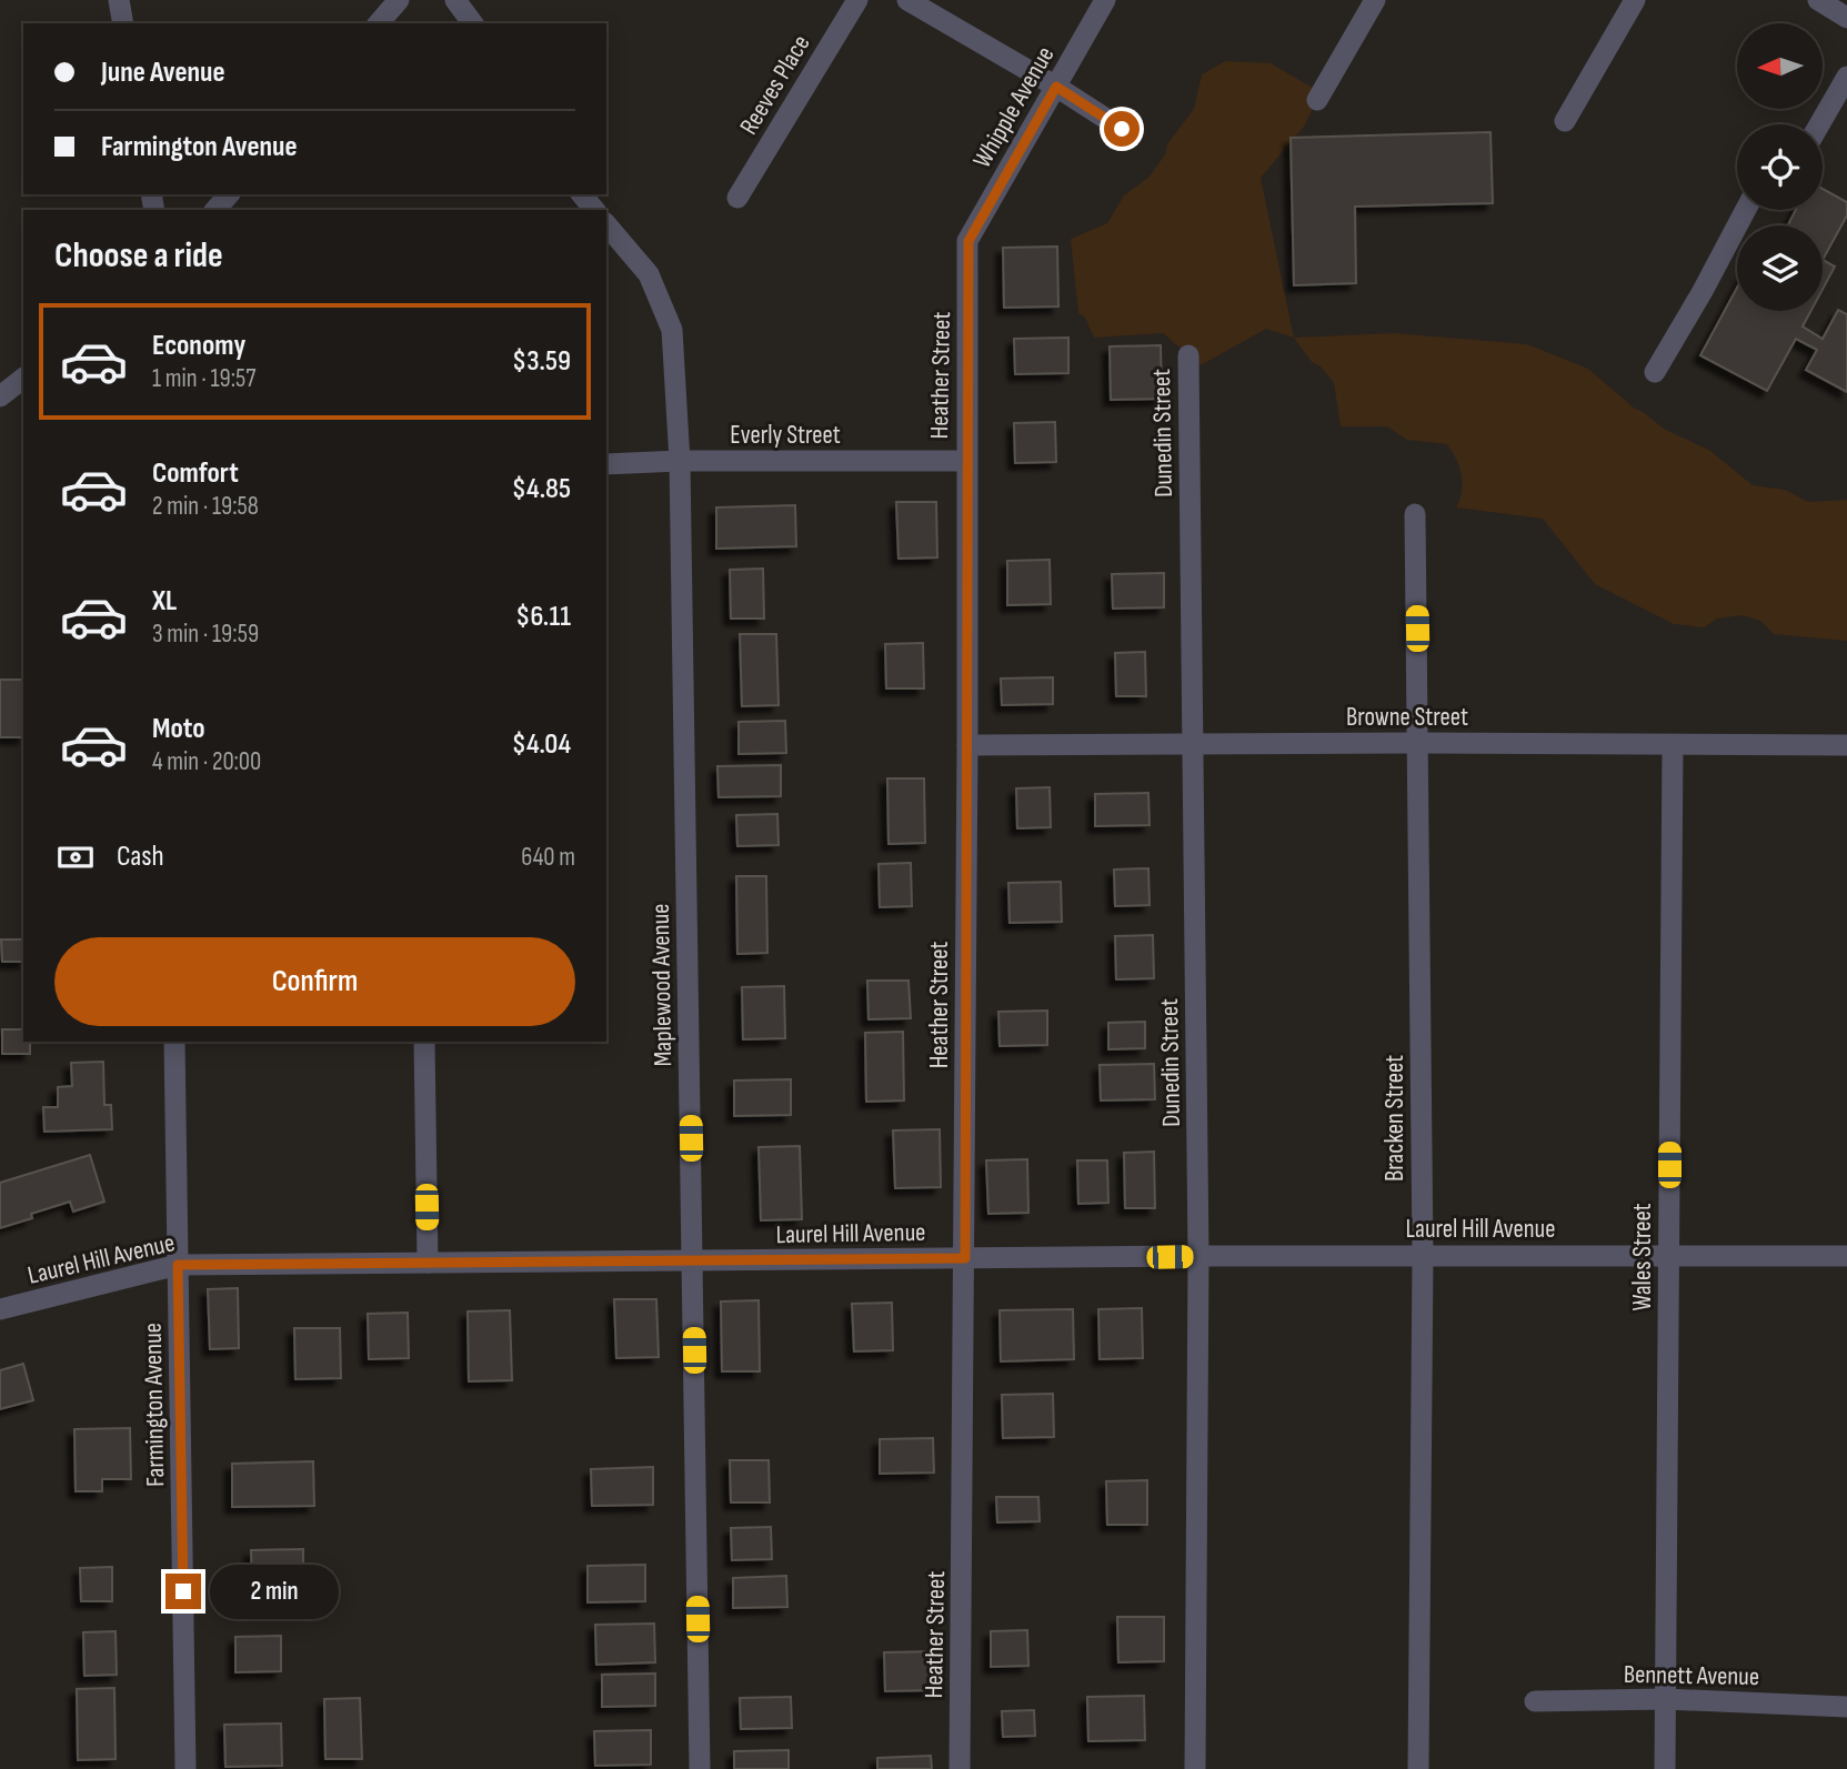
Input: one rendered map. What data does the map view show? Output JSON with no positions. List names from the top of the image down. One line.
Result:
{"streets":{"street":["Reeves Place","Whipple Avenue","Heather Street","Dunedin Street","Everly Street","Browne Street","Maplewood Avenue","Bracken Street","Laurel Hill Avenue","Wales Street","Farmington Avenue","Bennett Avenue"]},"crossings":[["Whipple Avenue","Heather Street"],["Heather Street","Everly Street"],["Heather Street","Browne Street"],["Heather Street","Laurel Hill Avenue"],["Dunedin Street","Browne Street"],["Dunedin Street","Laurel Hill Avenue"],["Everly Street","Maplewood Avenue"],["Browne Street","Bracken Street"],["Browne Street","Wales Street"],["Maplewood Avenue","Laurel Hill Avenue"],["Bracken Street","Laurel Hill Avenue"],["Laurel Hill Avenue","Wales Street"],["Laurel Hill Avenue","Farmington Avenue"],["Wales Street","Bennett Avenue"]],"north":"left","page":{"banner":["June Avenue","Farmington Avenue"],"heading":"Choose a ride","list":[{"name":"Economy","note":"1 min · 19:57","value":"$3.59"},{"name":"Comfort","note":"2 min · 19:58","value":"$4.85"},{"name":"XL","note":"3 min · 19:59","value":"$6.11"},{"name":"Moto","note":"4 min · 20:00","value":"$4.04"}],"pay":["Cash","640 m"],"buttons":"Confirm","bubble":"2 min"}}
